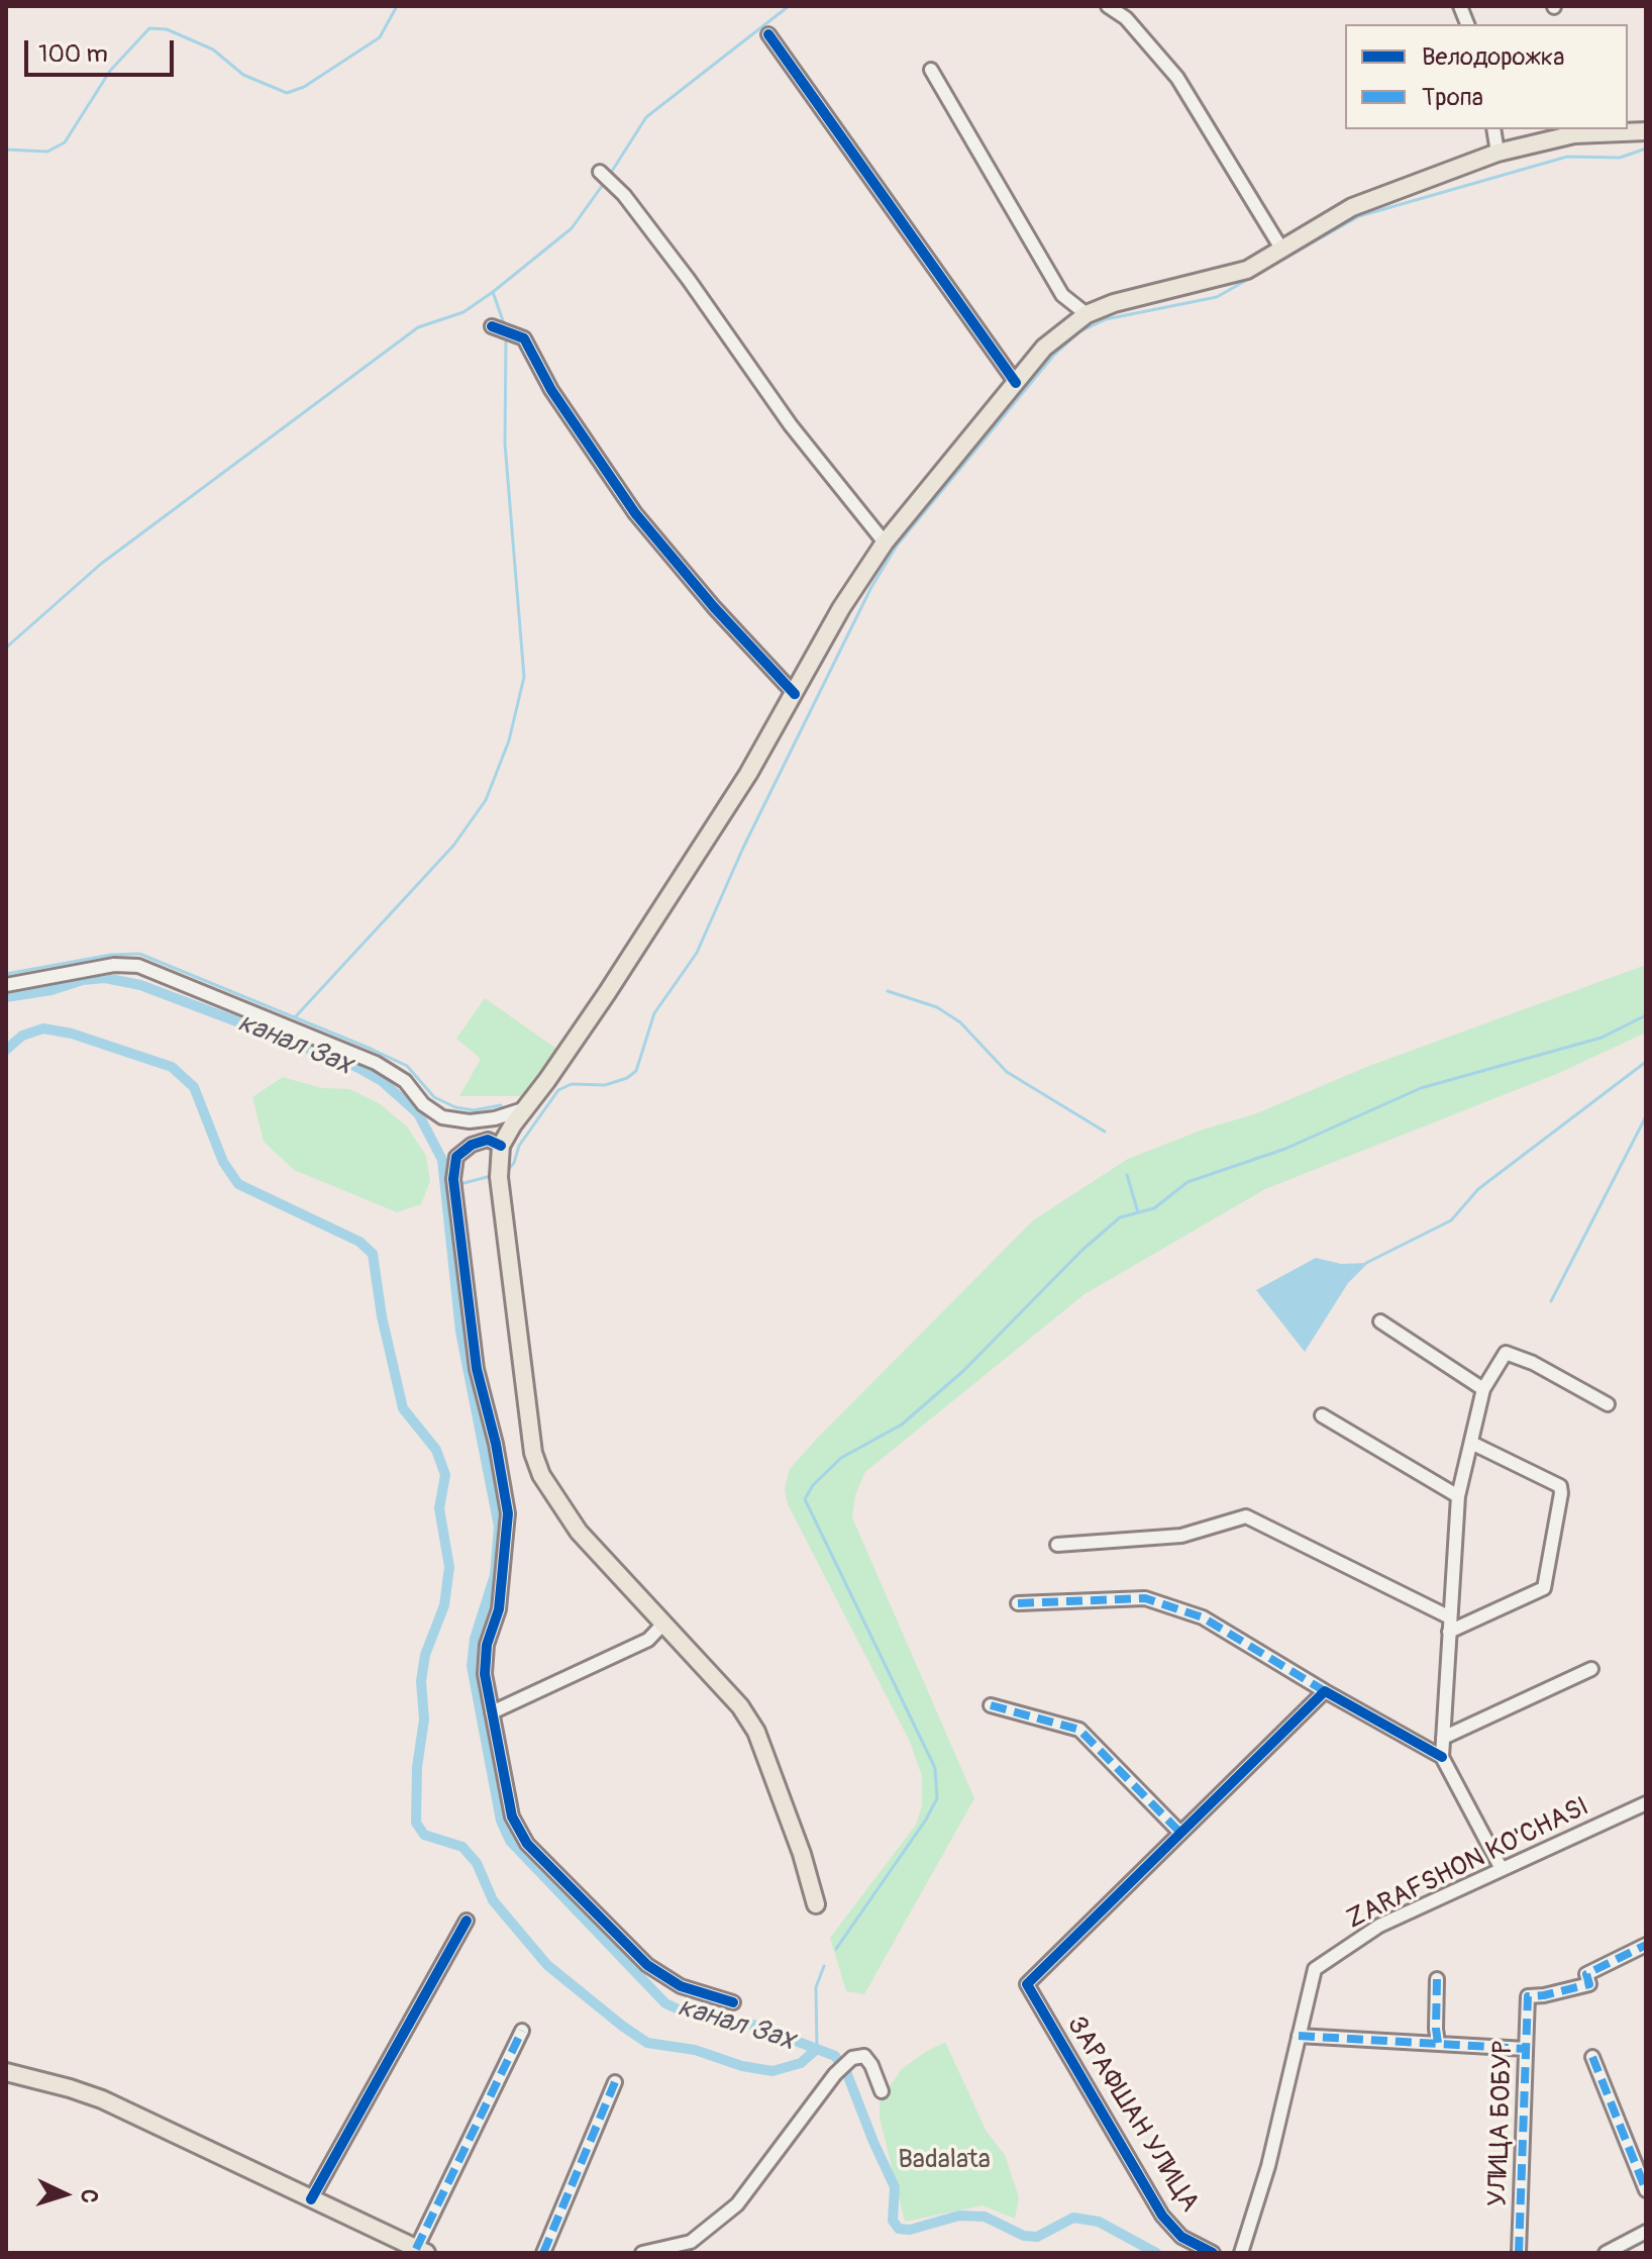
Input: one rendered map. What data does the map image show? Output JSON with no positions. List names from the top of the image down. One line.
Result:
{"streets":{"street":["ZARAFSHON KO'CHASI","ЗАРАФШАН УЛИЦА","УЛИЦА БОБУР"]},"water":["канал Зах"],"parks":["Badalata"],"legend":["Велодорожка","Тропа"],"scale_bar":"100 m","north":"right"}
